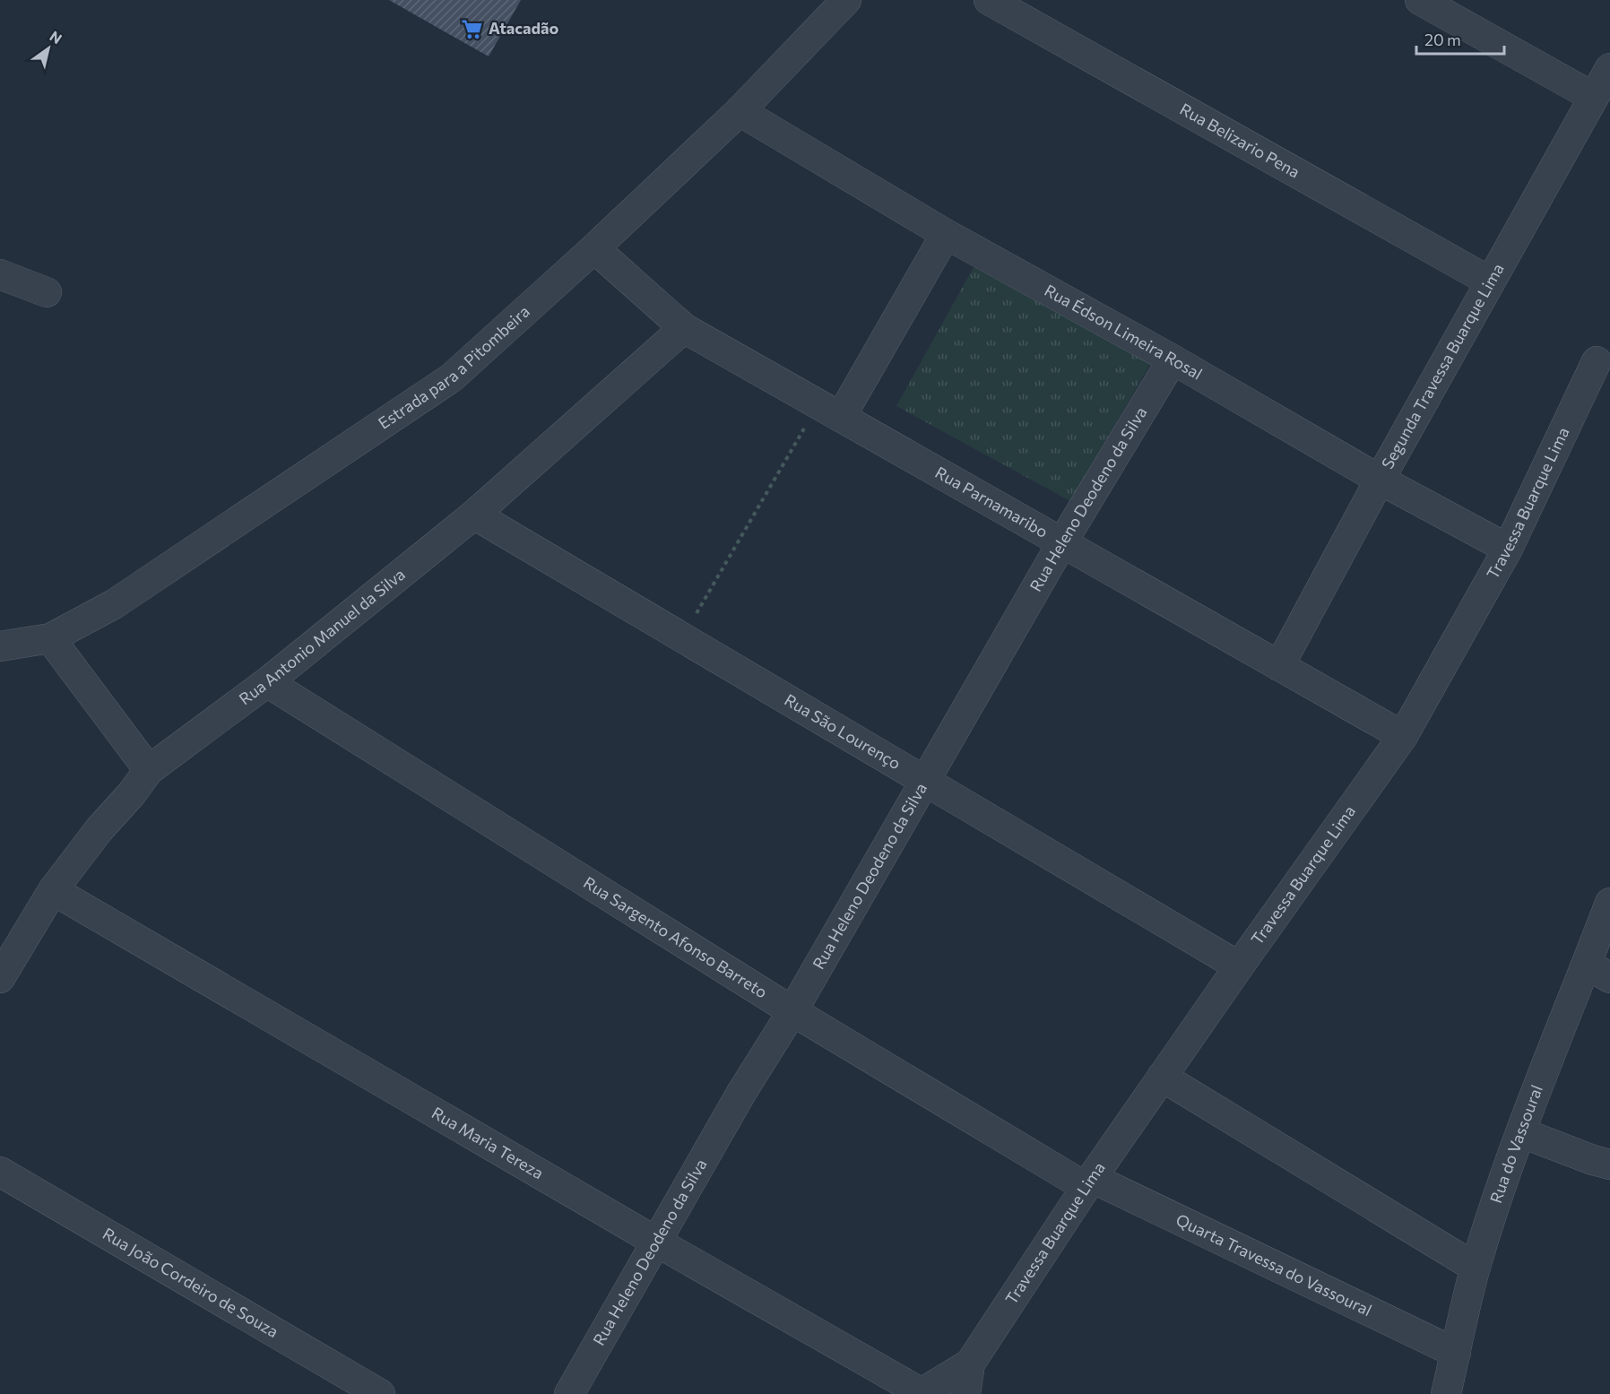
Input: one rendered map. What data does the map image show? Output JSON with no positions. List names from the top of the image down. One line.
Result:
{"streets":{"street":["Rua Belizario Pena","Rua Édson Limeira Rosal","Segunda Travessa Buarque Lima","Estrada para a Pitombeira","Rua Heleno Deodeno da Silva","Rua Parnamaribo","Travessa Buarque Lima","Rua Antonio Manuel da Silva","Rua São Lourenço","Rua Sargento Afonso Barreto","Rua Maria Tereza","Rua do Vassoural","Quarta Travessa do Vassoural","Rua João Cordeiro de Souza"]},"crossings":[["Rua Belizario Pena","Segunda Travessa Buarque Lima"],["Rua Édson Limeira Rosal","Segunda Travessa Buarque Lima"],["Rua Édson Limeira Rosal","Estrada para a Pitombeira"],["Rua Édson Limeira Rosal","Rua Heleno Deodeno da Silva"],["Rua Édson Limeira Rosal","Travessa Buarque Lima"],["Segunda Travessa Buarque Lima","Rua Parnamaribo"],["Estrada para a Pitombeira","Rua Parnamaribo"],["Rua Heleno Deodeno da Silva","Rua Parnamaribo"],["Rua Heleno Deodeno da Silva","Rua São Lourenço"],["Rua Heleno Deodeno da Silva","Rua Sargento Afonso Barreto"],["Rua Heleno Deodeno da Silva","Rua Maria Tereza"],["Rua Parnamaribo","Travessa Buarque Lima"],["Rua Parnamaribo","Rua Antonio Manuel da Silva"],["Travessa Buarque Lima","Rua São Lourenço"],["Travessa Buarque Lima","Rua Sargento Afonso Barreto"],["Travessa Buarque Lima","Quarta Travessa do Vassoural"],["Rua Antonio Manuel da Silva","Rua São Lourenço"],["Rua Antonio Manuel da Silva","Rua Sargento Afonso Barreto"],["Rua Antonio Manuel da Silva","Rua Maria Tereza"],["Rua Sargento Afonso Barreto","Quarta Travessa do Vassoural"],["Rua do Vassoural","Quarta Travessa do Vassoural"]],"places":{"supermarket":["Atacadão"]},"scale_bar":"20 m","north":"top right"}
